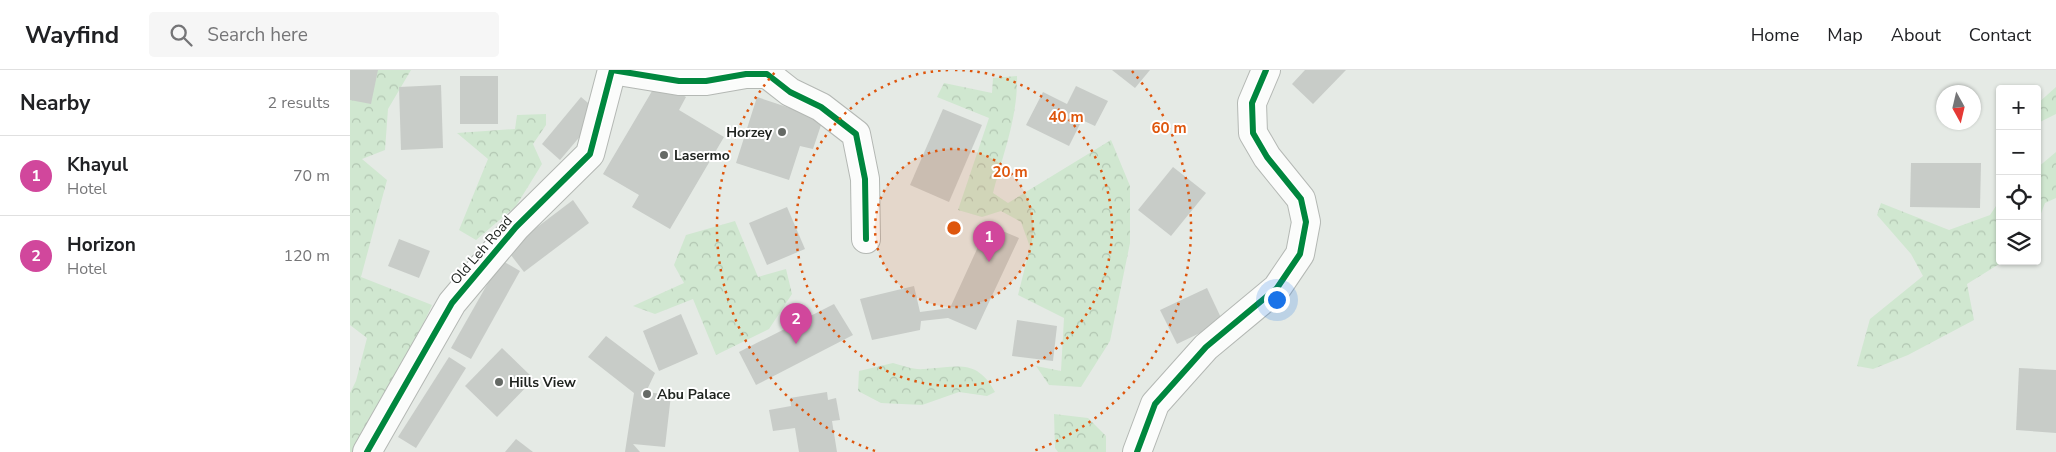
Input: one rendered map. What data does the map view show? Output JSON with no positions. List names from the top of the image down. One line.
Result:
{"streets":{"street":["Old Leh Road"]},"places":["Horzey","Lasermo","Hills View","Abu Palace"],"north":"bottom","page":{"header":"Wayfind","search":"Search here","nav":["Home","Map","About","Contact"],"heading":["Nearby","2 results"],"map_buttons":["+","−"],"list":[{"mark":"1","name":"Khayul","note":"Hotel","value":"70 m"},{"mark":"2","name":"Horizon","note":"Hotel","value":"120 m"}],"pins":["1","2"]},"rings":["40 m","60 m","20 m"]}
